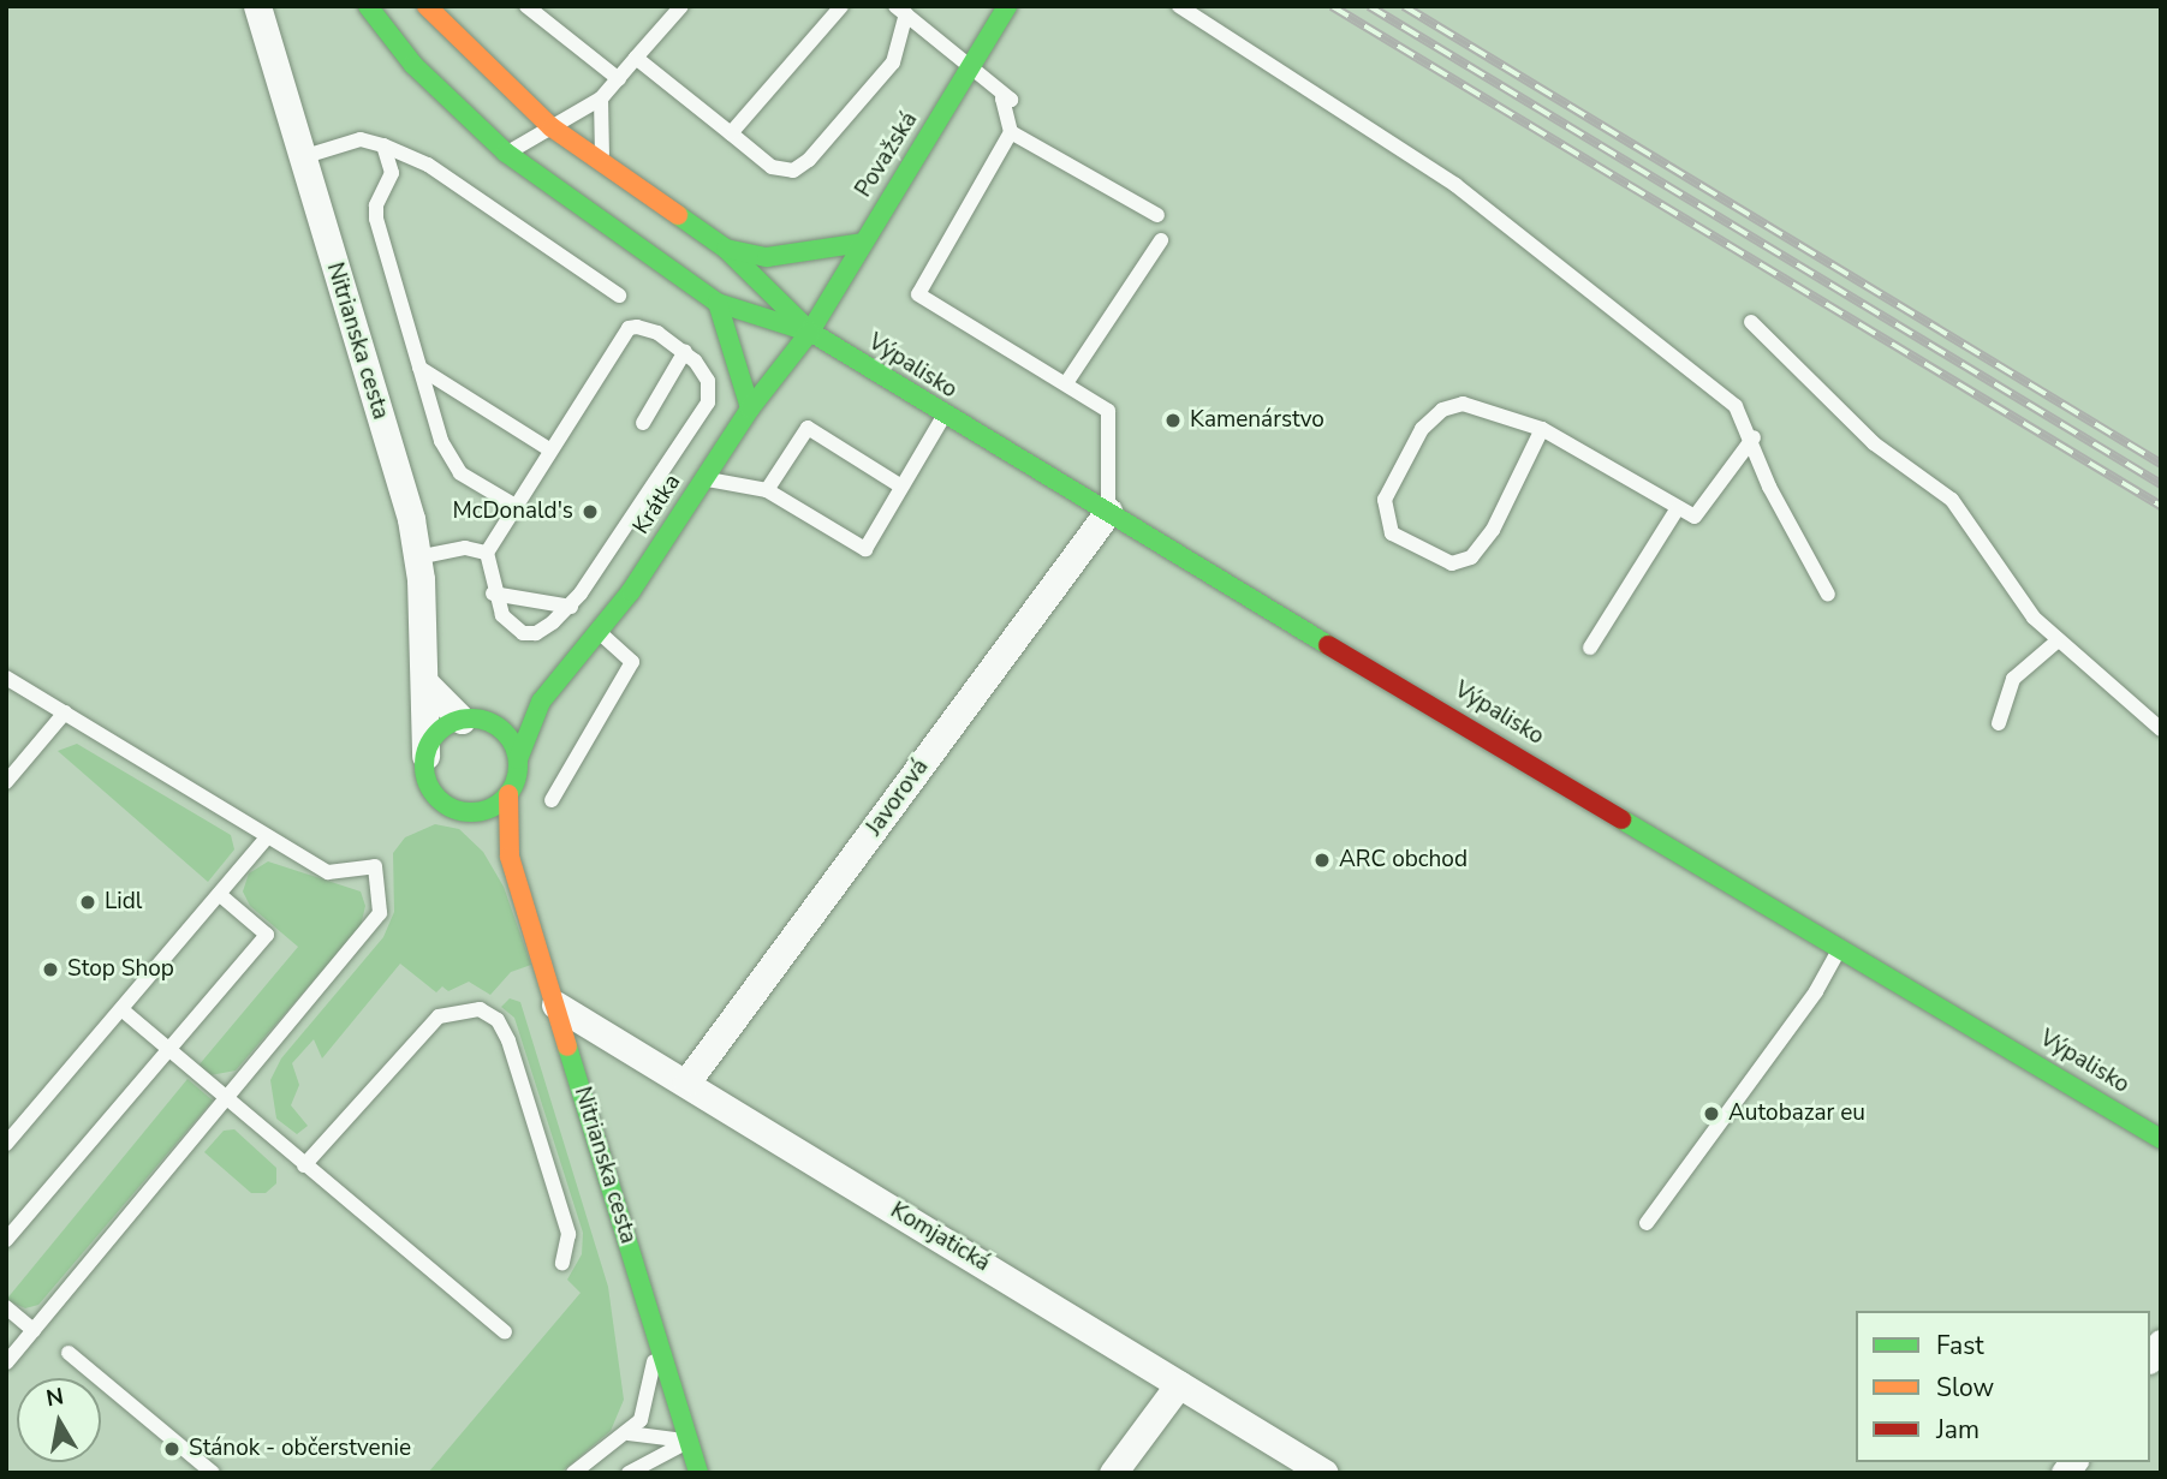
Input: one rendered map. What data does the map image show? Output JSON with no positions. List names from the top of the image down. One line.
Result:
{"streets":{"main road":["Považská","Nitrianska cesta","Výpalisko","Krátka"],"street":["Javorová","Komjatická"]},"crossings":[["Považská","Výpalisko"],["Považská","Krátka"],["Nitrianska cesta","Krátka"],["Nitrianska cesta","Komjatická"],["Výpalisko","Krátka"],["Výpalisko","Javorová"],["Javorová","Komjatická"]],"places":["Kamenárstvo","McDonald's","ARC obchod","Lidl","Stop Shop","Autobazar eu","Stánok - občerstvenie"],"legend":["Fast","Slow","Jam"],"north":"top"}
